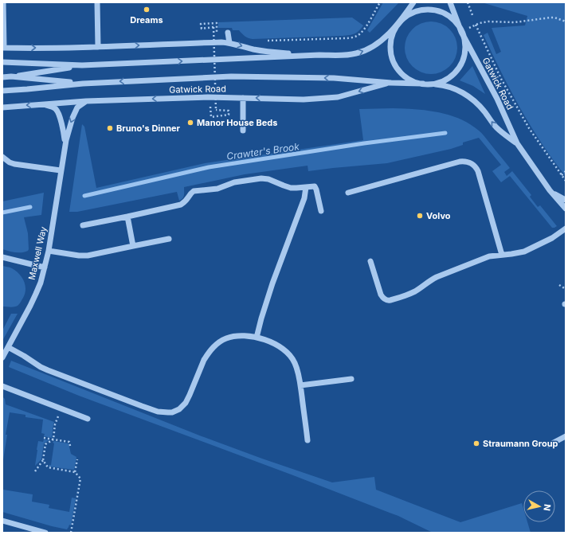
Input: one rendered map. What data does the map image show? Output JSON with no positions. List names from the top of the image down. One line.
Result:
{"streets":{"street":["Gatwick Road","Maxwell Way"]},"crossings":[["Gatwick Road","Maxwell Way"]],"water":["Crawter's Brook"],"places":["Dreams","Manor House Beds","Bruno's Dinner","Volvo","Straumann Group"],"north":"right"}
